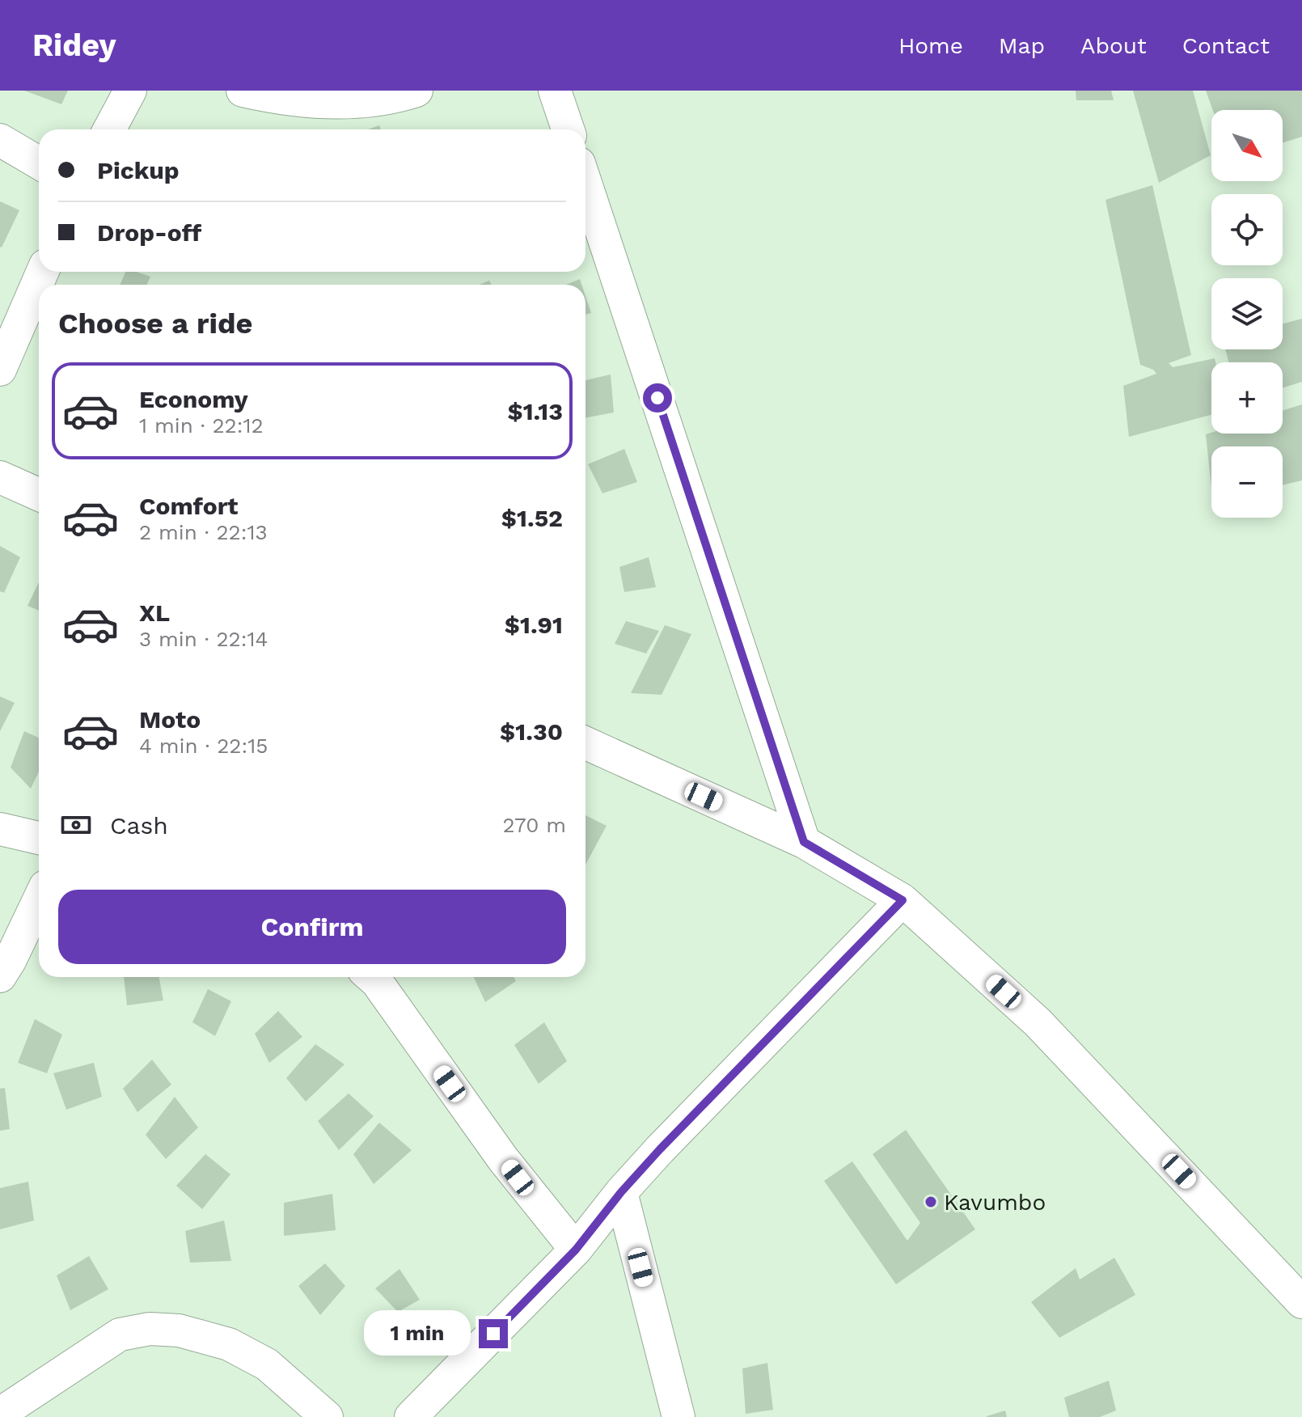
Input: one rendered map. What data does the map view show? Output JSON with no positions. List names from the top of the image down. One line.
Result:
{"places":["Kavumbo"],"north":"bottom right","page":{"header":"Ridey","nav":["Home","Map","About","Contact"],"map_buttons":["+","−"],"banner":["Pickup","Drop-off"],"heading":"Choose a ride","list":[{"name":"Economy","note":"1 min · 22:12","value":"$1.13"},{"name":"Comfort","note":"2 min · 22:13","value":"$1.52"},{"name":"XL","note":"3 min · 22:14","value":"$1.91"},{"name":"Moto","note":"4 min · 22:15","value":"$1.30"}],"pay":["Cash","270 m"],"buttons":"Confirm","bubble":"1 min"}}
